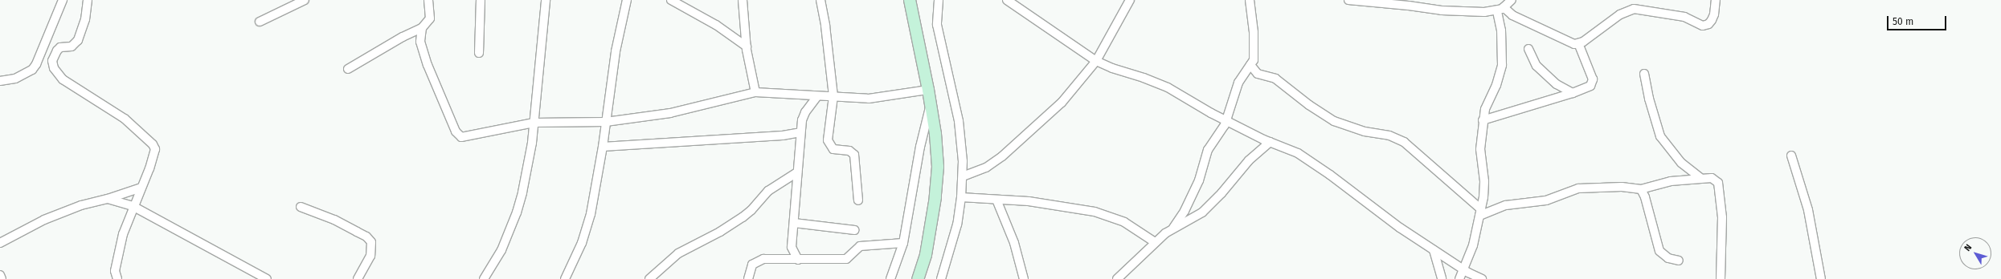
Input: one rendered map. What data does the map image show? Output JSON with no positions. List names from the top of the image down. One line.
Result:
{"scale_bar":"50 m","north":"top left"}
